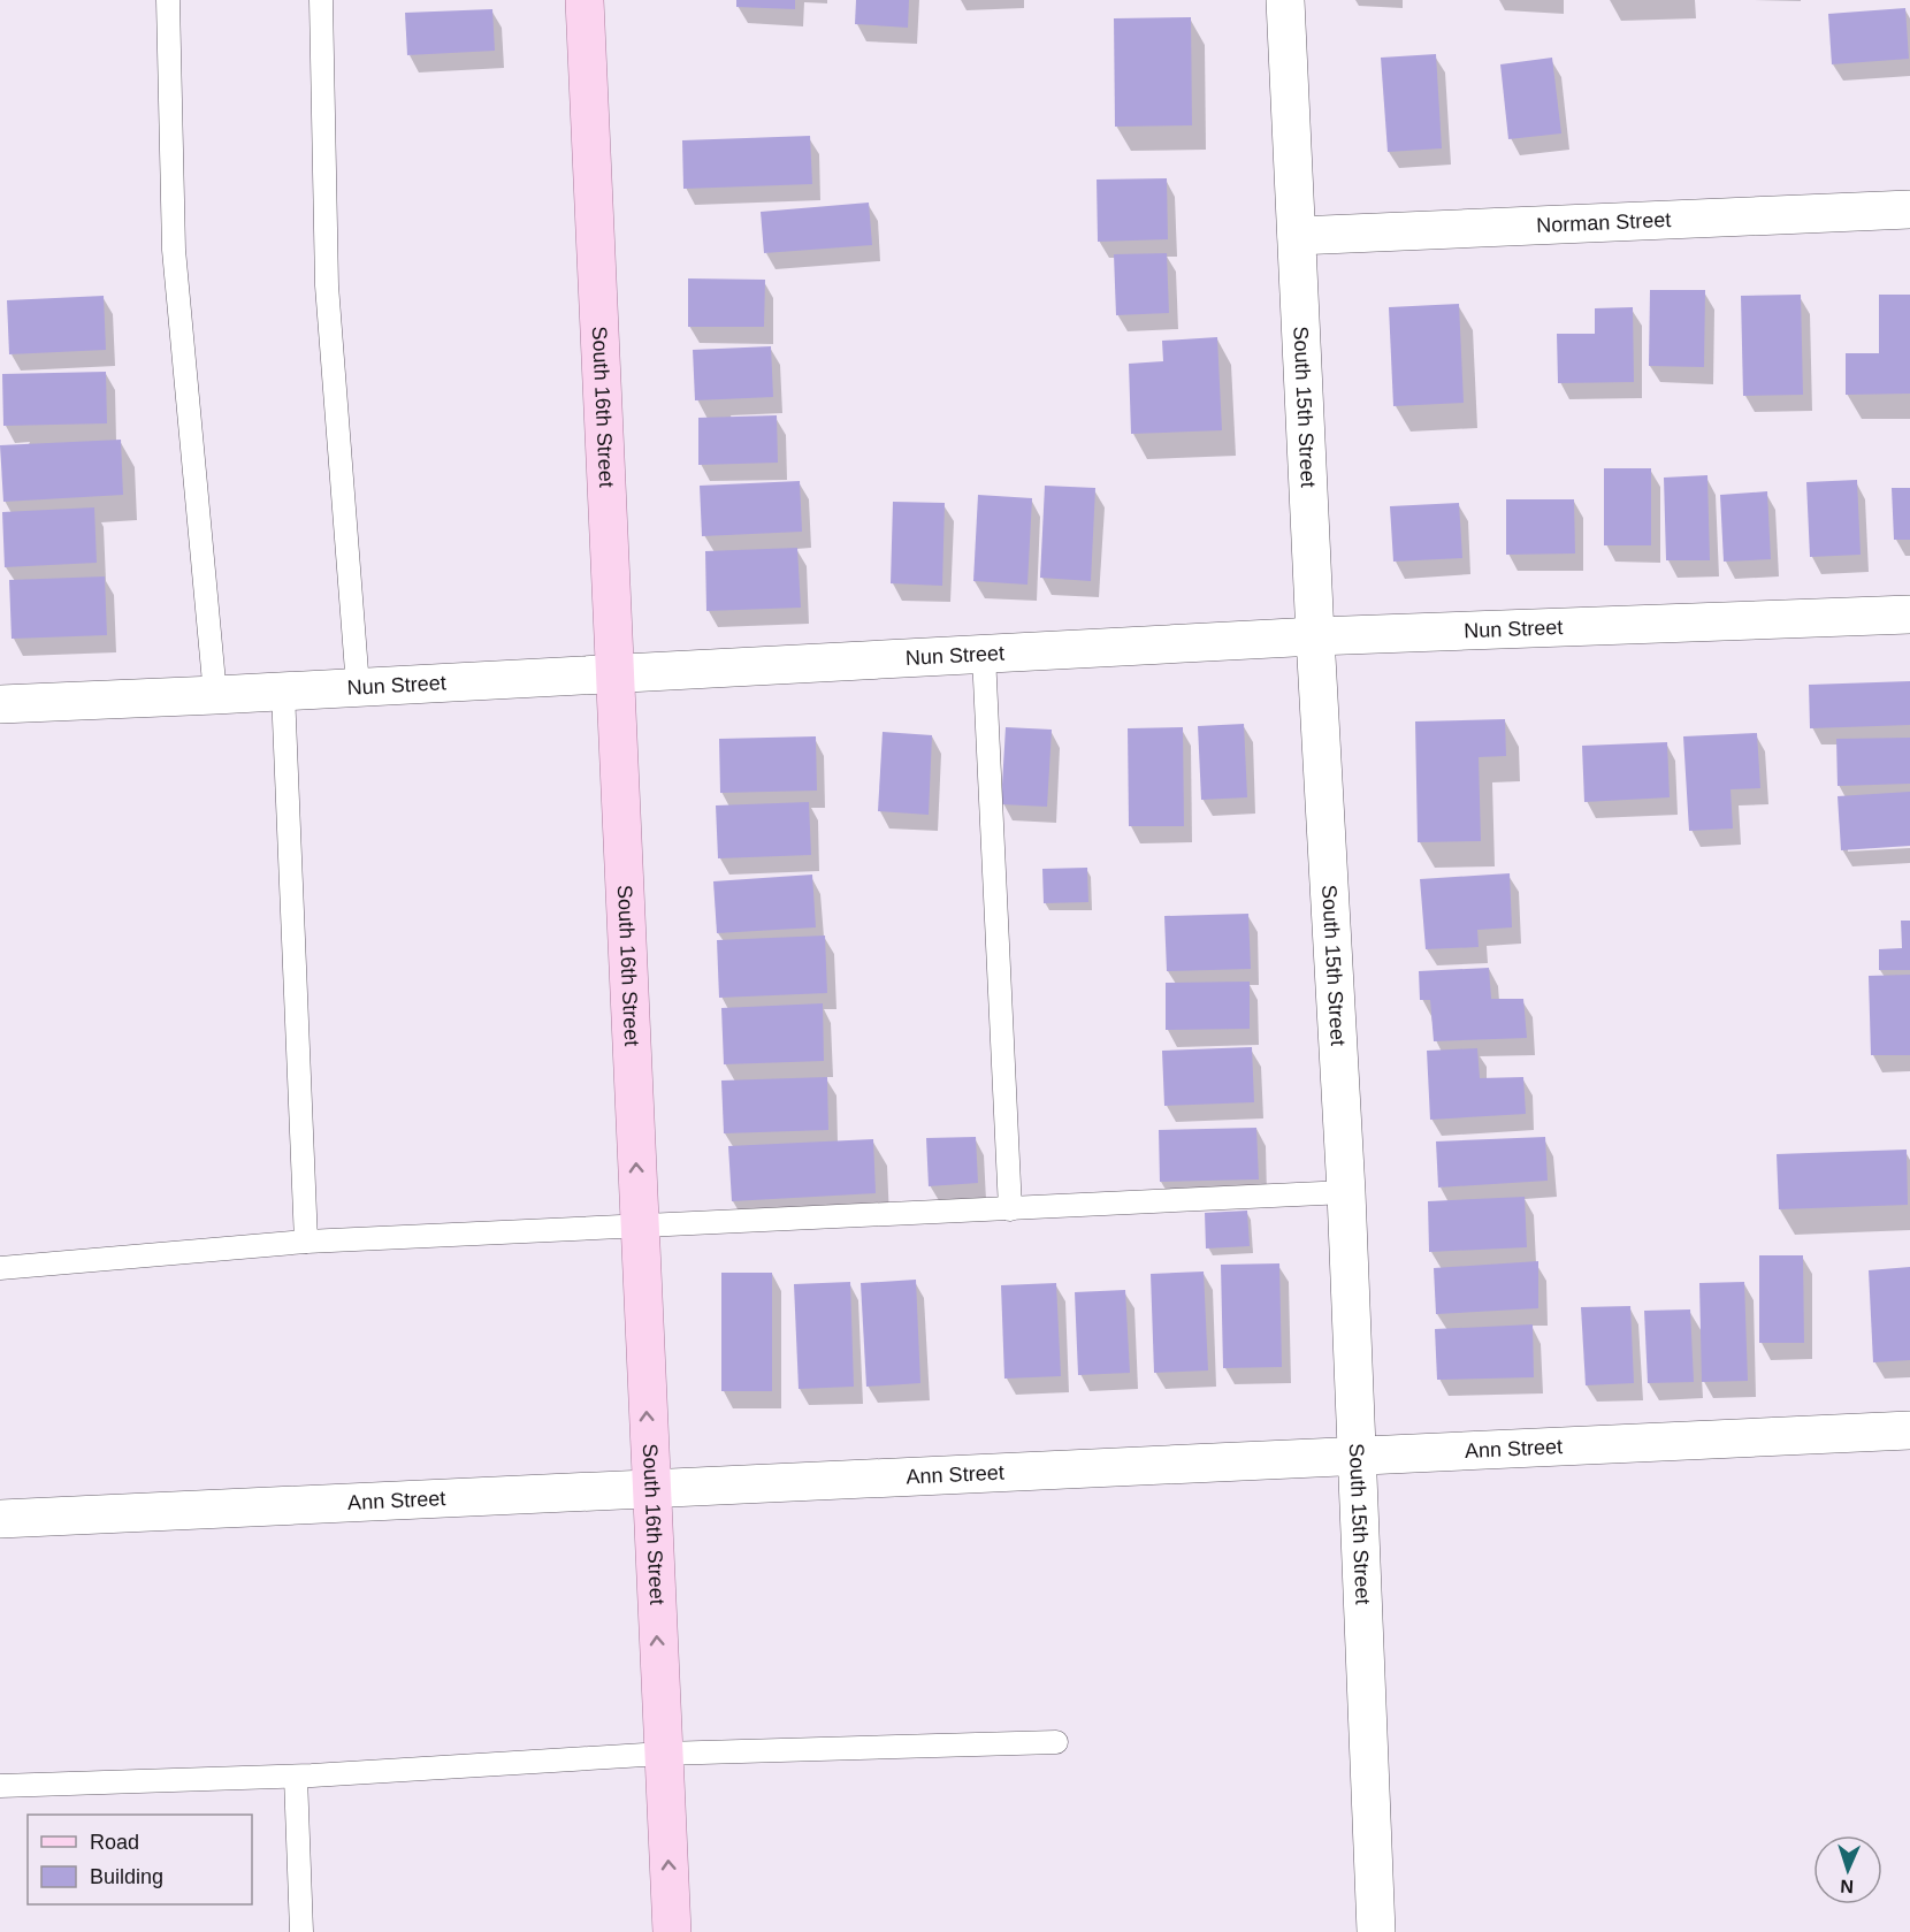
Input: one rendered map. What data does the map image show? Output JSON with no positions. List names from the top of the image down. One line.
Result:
{"streets":{"main road":["South 16th Street"],"street":["Norman Street","South 15th Street","Nun Street","Ann Street"]},"crossings":[["Norman Street","South 15th Street"],["South 16th Street","Nun Street"],["South 16th Street","Ann Street"],["South 15th Street","Nun Street"],["South 15th Street","Ann Street"]],"one_way":["South 16th Street"],"legend":["Road","Building"],"north":"bottom"}
